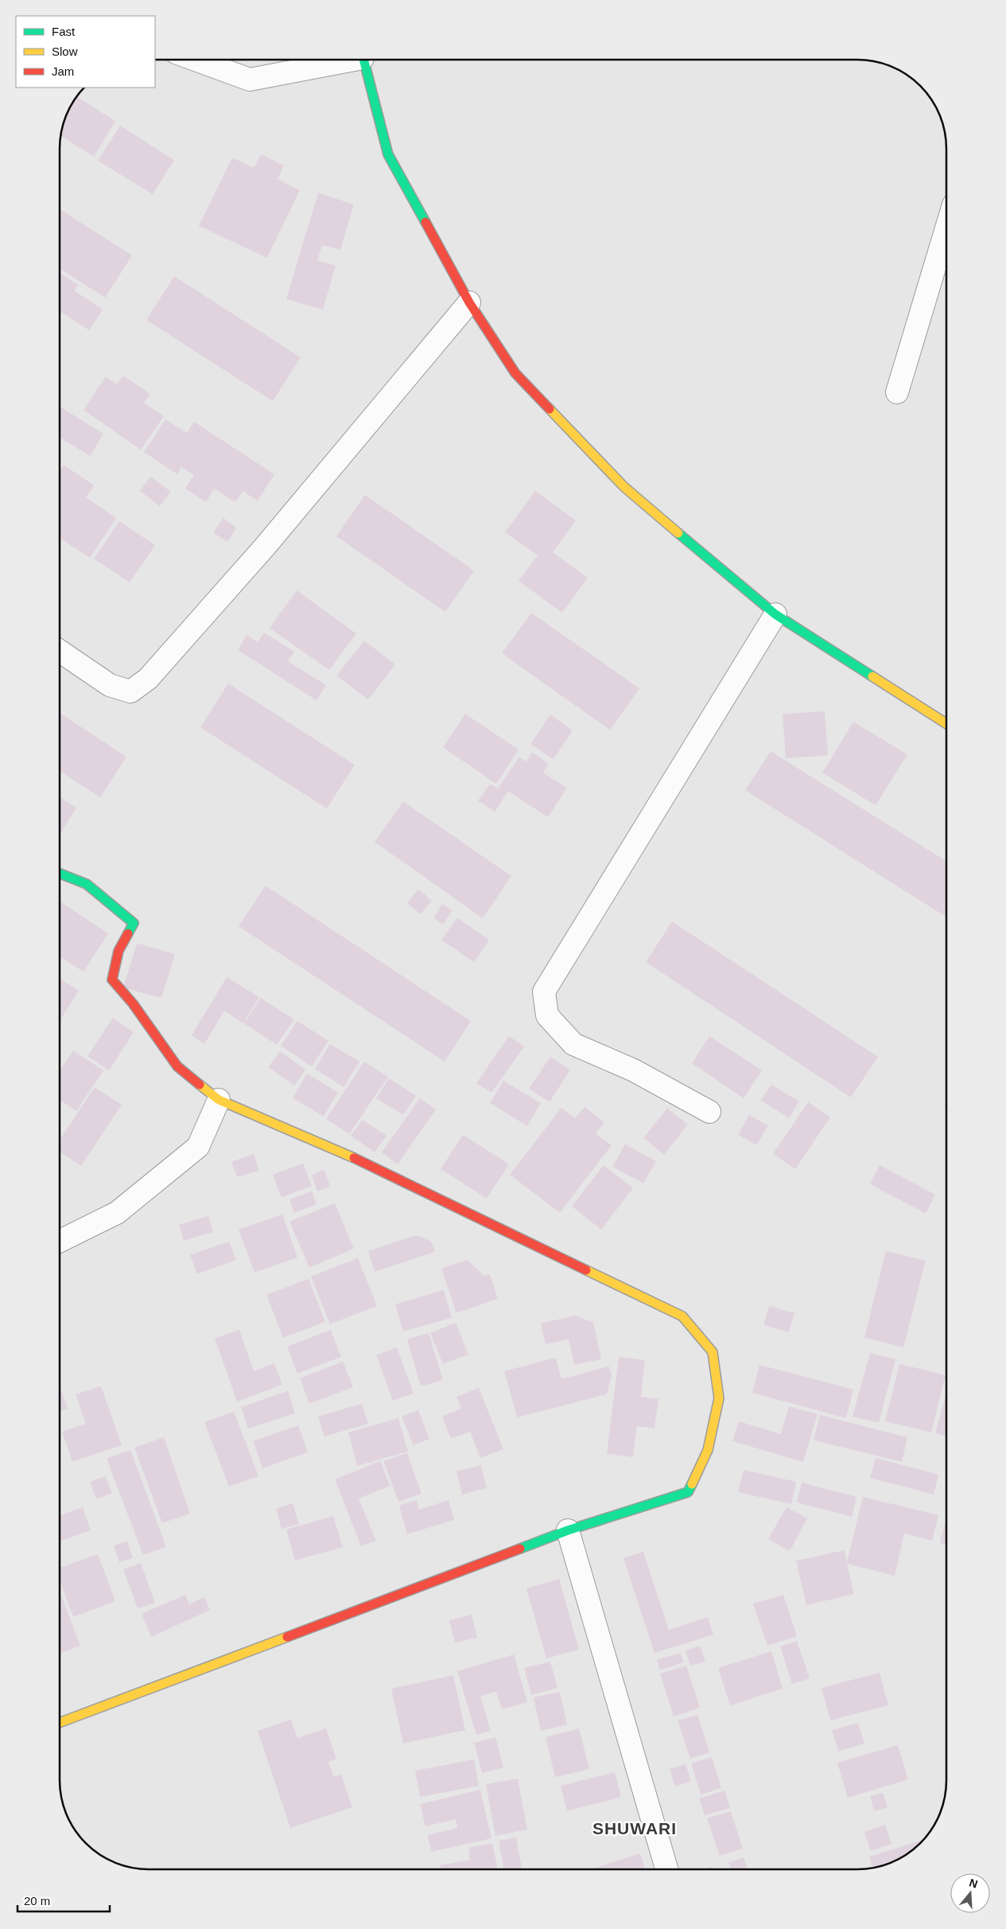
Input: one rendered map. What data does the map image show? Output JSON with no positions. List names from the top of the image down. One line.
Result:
{"districts":["SHUWARI"],"legend":["Fast","Slow","Jam"],"scale_bar":"20 m","north":"top"}
